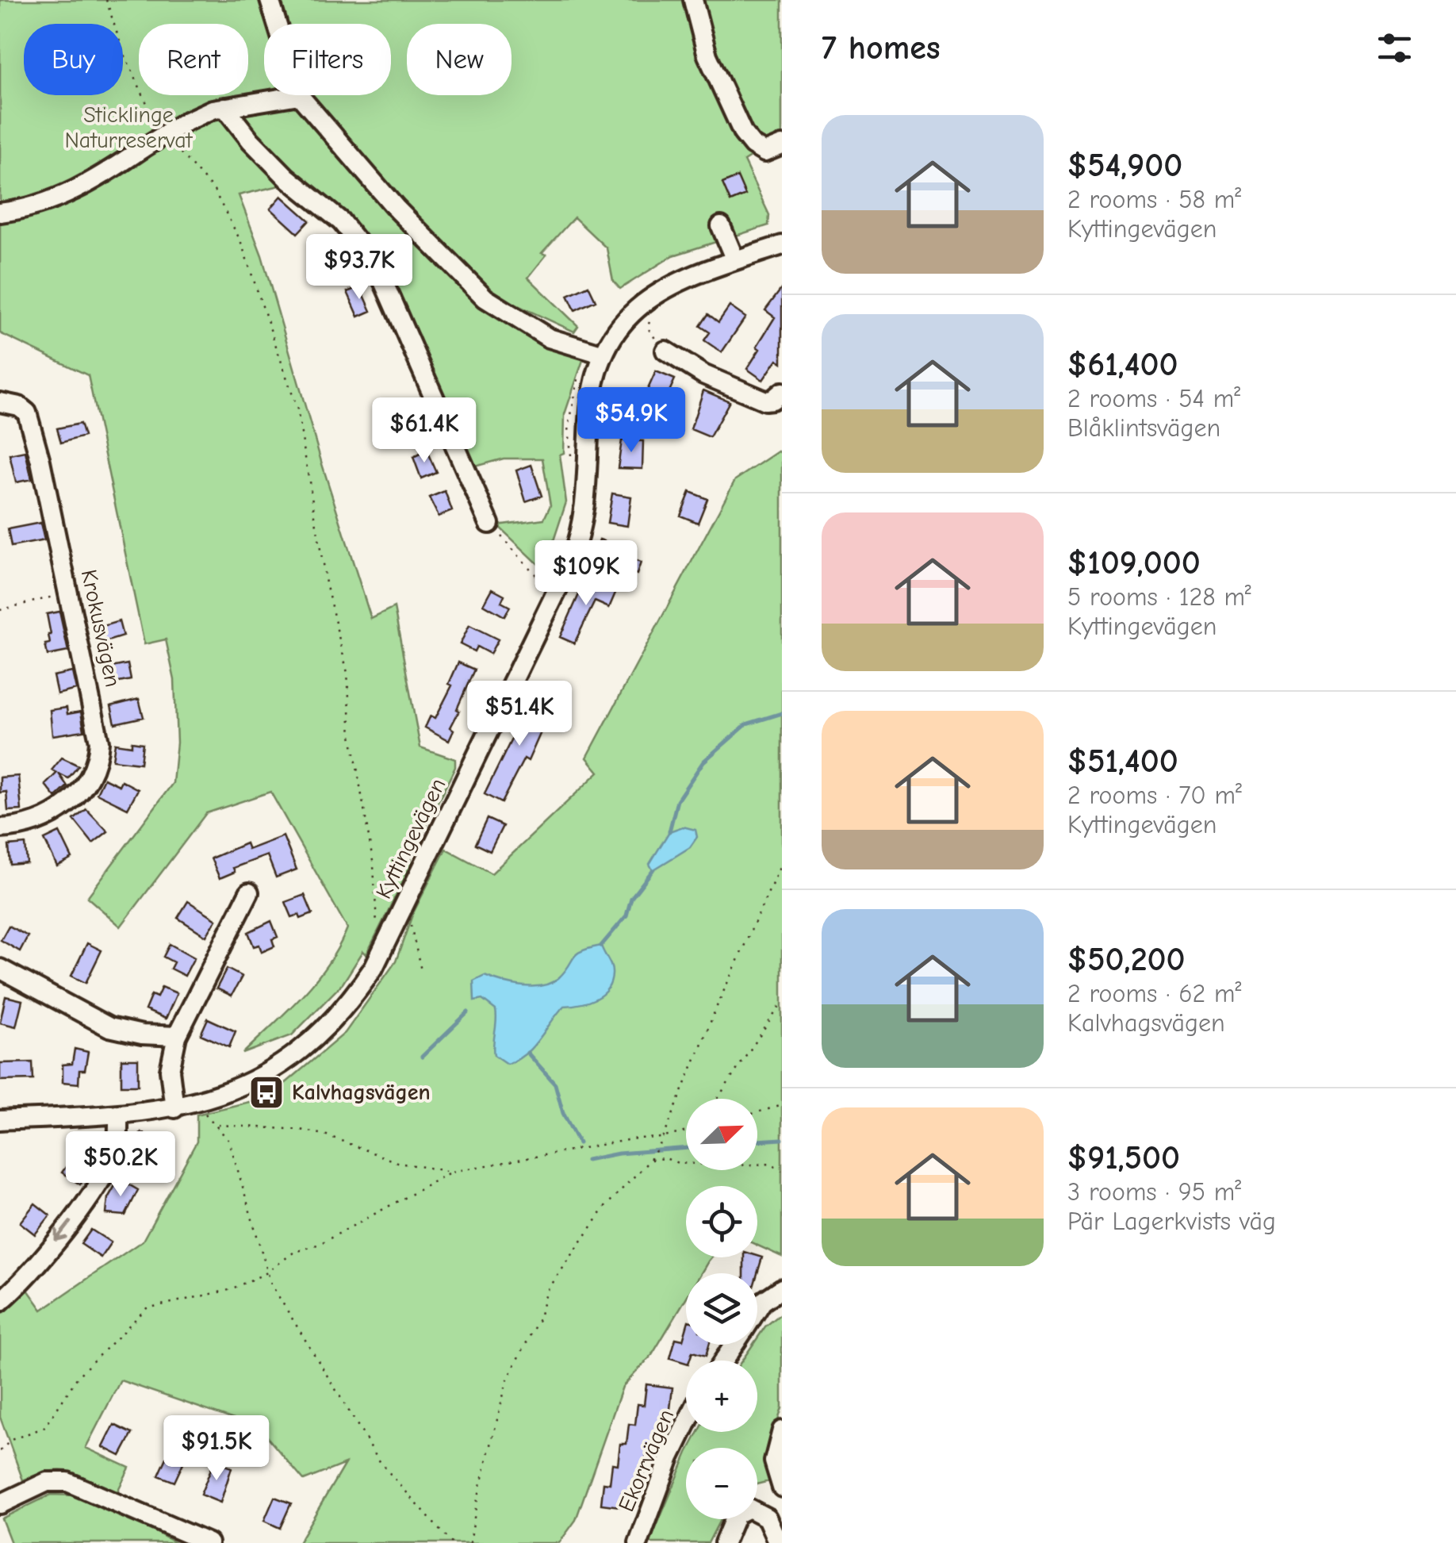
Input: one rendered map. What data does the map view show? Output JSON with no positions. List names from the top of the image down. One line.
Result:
{"streets":{"street":["Krokusvägen","Kyttingevägen","Ekorrvägen"]},"parks":["Sticklinge Naturreservat"],"places":{"bus stop":["Kalvhagsvägen"]},"north":"top right","page":{"heading":"7 homes","chip":["Buy","Rent","Filters","New"],"list":[{"name":"$54,900","note":"2 rooms · 58 m² · Kyttingevägen"},{"name":"$61,400","note":"2 rooms · 54 m² · Blåklintsvägen"},{"name":"$109,000","note":"5 rooms · 128 m² · Kyttingevägen"},{"name":"$51,400","note":"2 rooms · 70 m² · Kyttingevägen"},{"name":"$50,200","note":"2 rooms · 62 m² · Kalvhagsvägen"},{"name":"$91,500","note":"3 rooms · 95 m² · Pär Lagerkvists väg"}],"price":["$93.7K","$54.9K","$61.4K","$109K","$51.4K","$50.2K","$91.5K"],"map_buttons":["+","−"]}}
